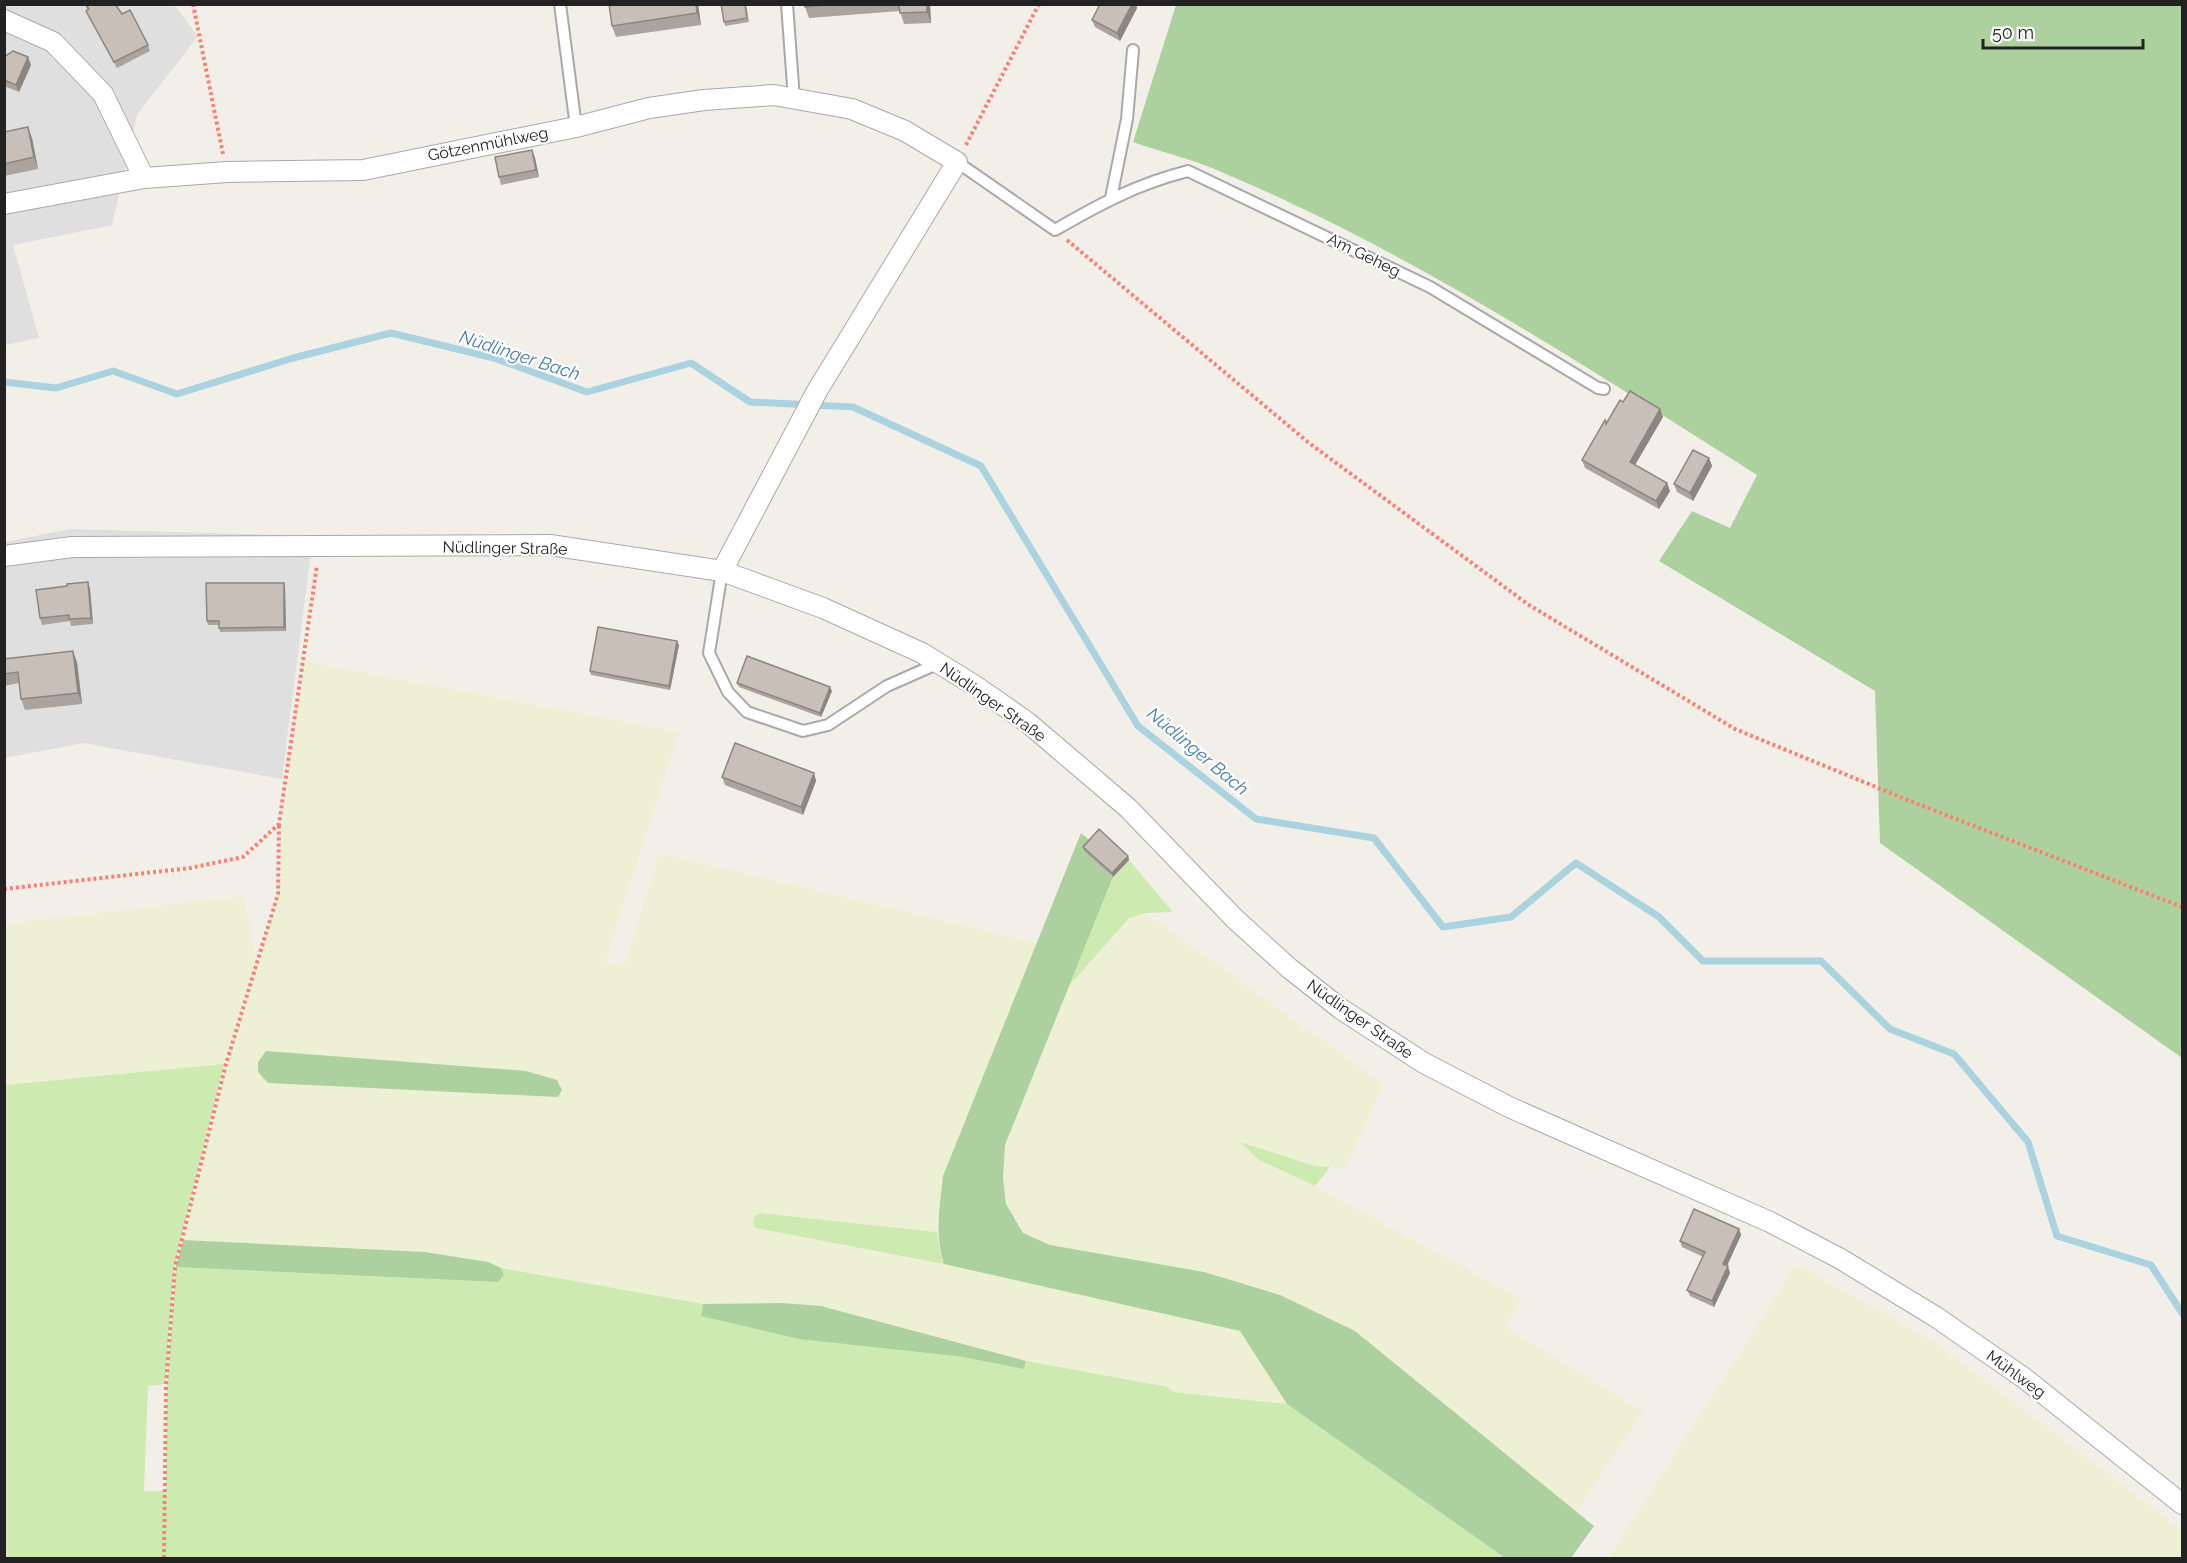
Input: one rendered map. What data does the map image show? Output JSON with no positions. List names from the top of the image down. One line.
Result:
{"streets":{"street":["Götzenmühlweg","Nüdlinger Straße","Mühlweg"],"lane":["Am Geheg"]},"crossings":[["Nüdlinger Straße","Mühlweg"]],"water":["Nüdlinger Bach"],"scale_bar":"50 m"}
